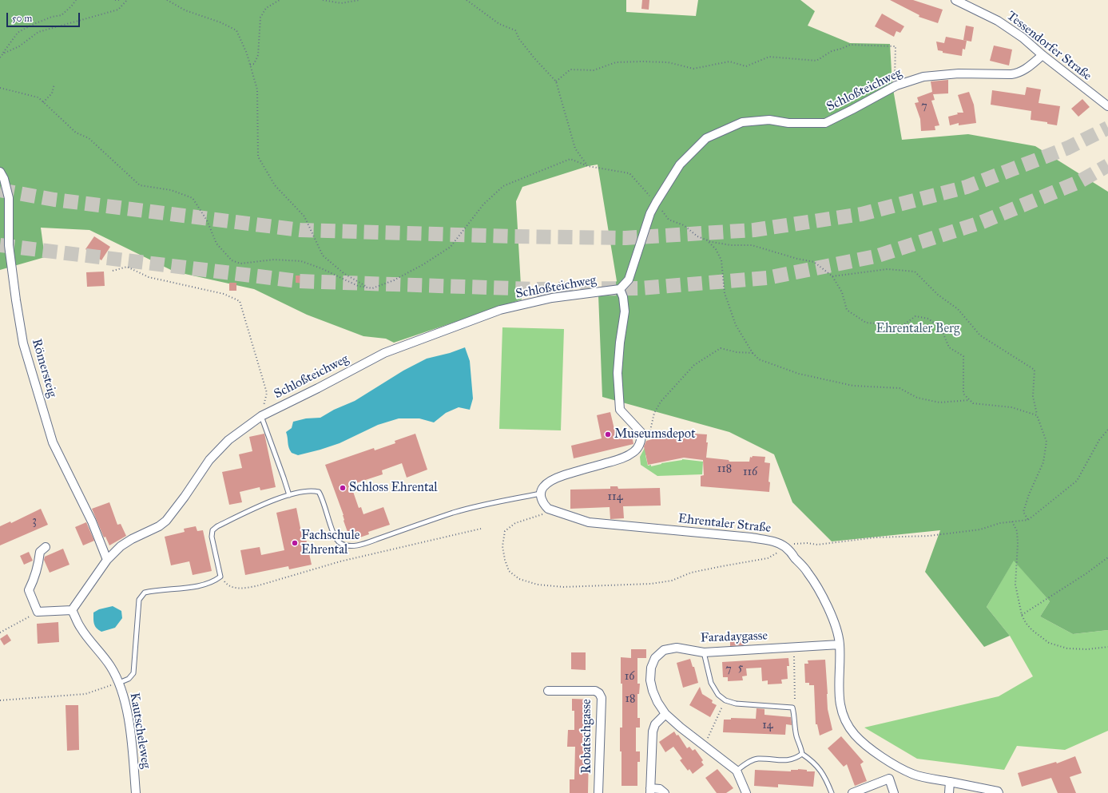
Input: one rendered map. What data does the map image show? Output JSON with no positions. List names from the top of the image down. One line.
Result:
{"streets":{"street":["Tessendorfer Straße","Schloßteichweg","Römersteig","Ehrentaler Straße","Faradaygasse","Kautscheleweg","Robatschgasse"]},"crossings":[["Tessendorfer Straße","Schloßteichweg"],["Schloßteichweg","Römersteig"],["Schloßteichweg","Kautscheleweg"],["Ehrentaler Straße","Faradaygasse"]],"parks":["Ehrentaler Berg"],"places":["Museumsdepot","Schloss Ehrental","Fachschule Ehrental"],"house_numbers":["7","118","116","114","3","5","7","16","18","14"],"scale_bar":"50 m"}
